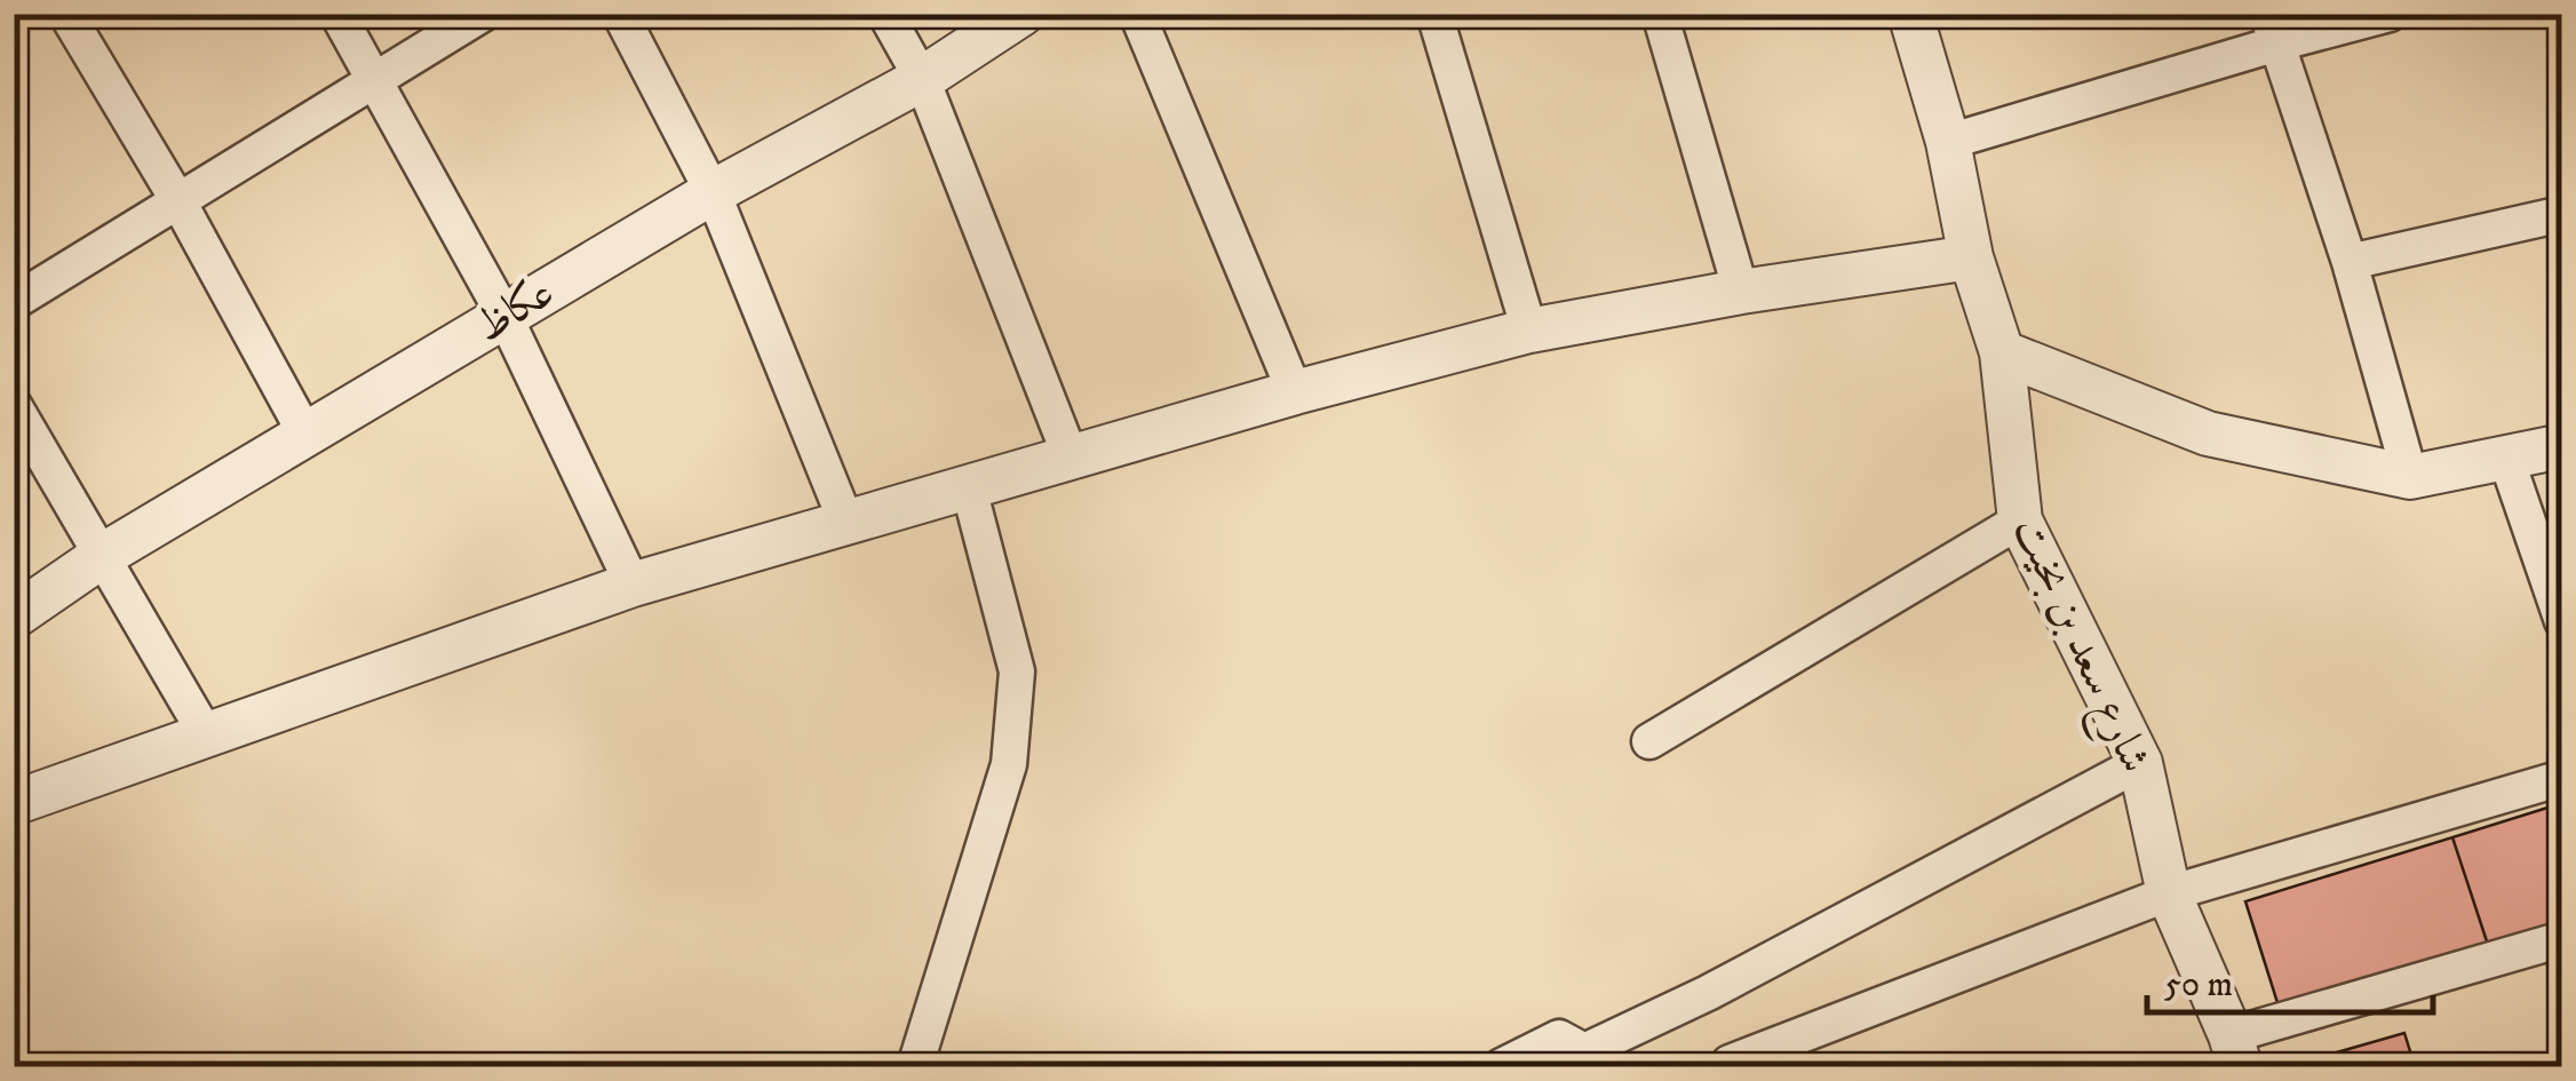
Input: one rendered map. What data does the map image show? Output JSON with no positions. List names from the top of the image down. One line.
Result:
{"streets":{"street":["عكاظ","شارع سعد بن بخيت"]},"scale_bar":"50 m"}
